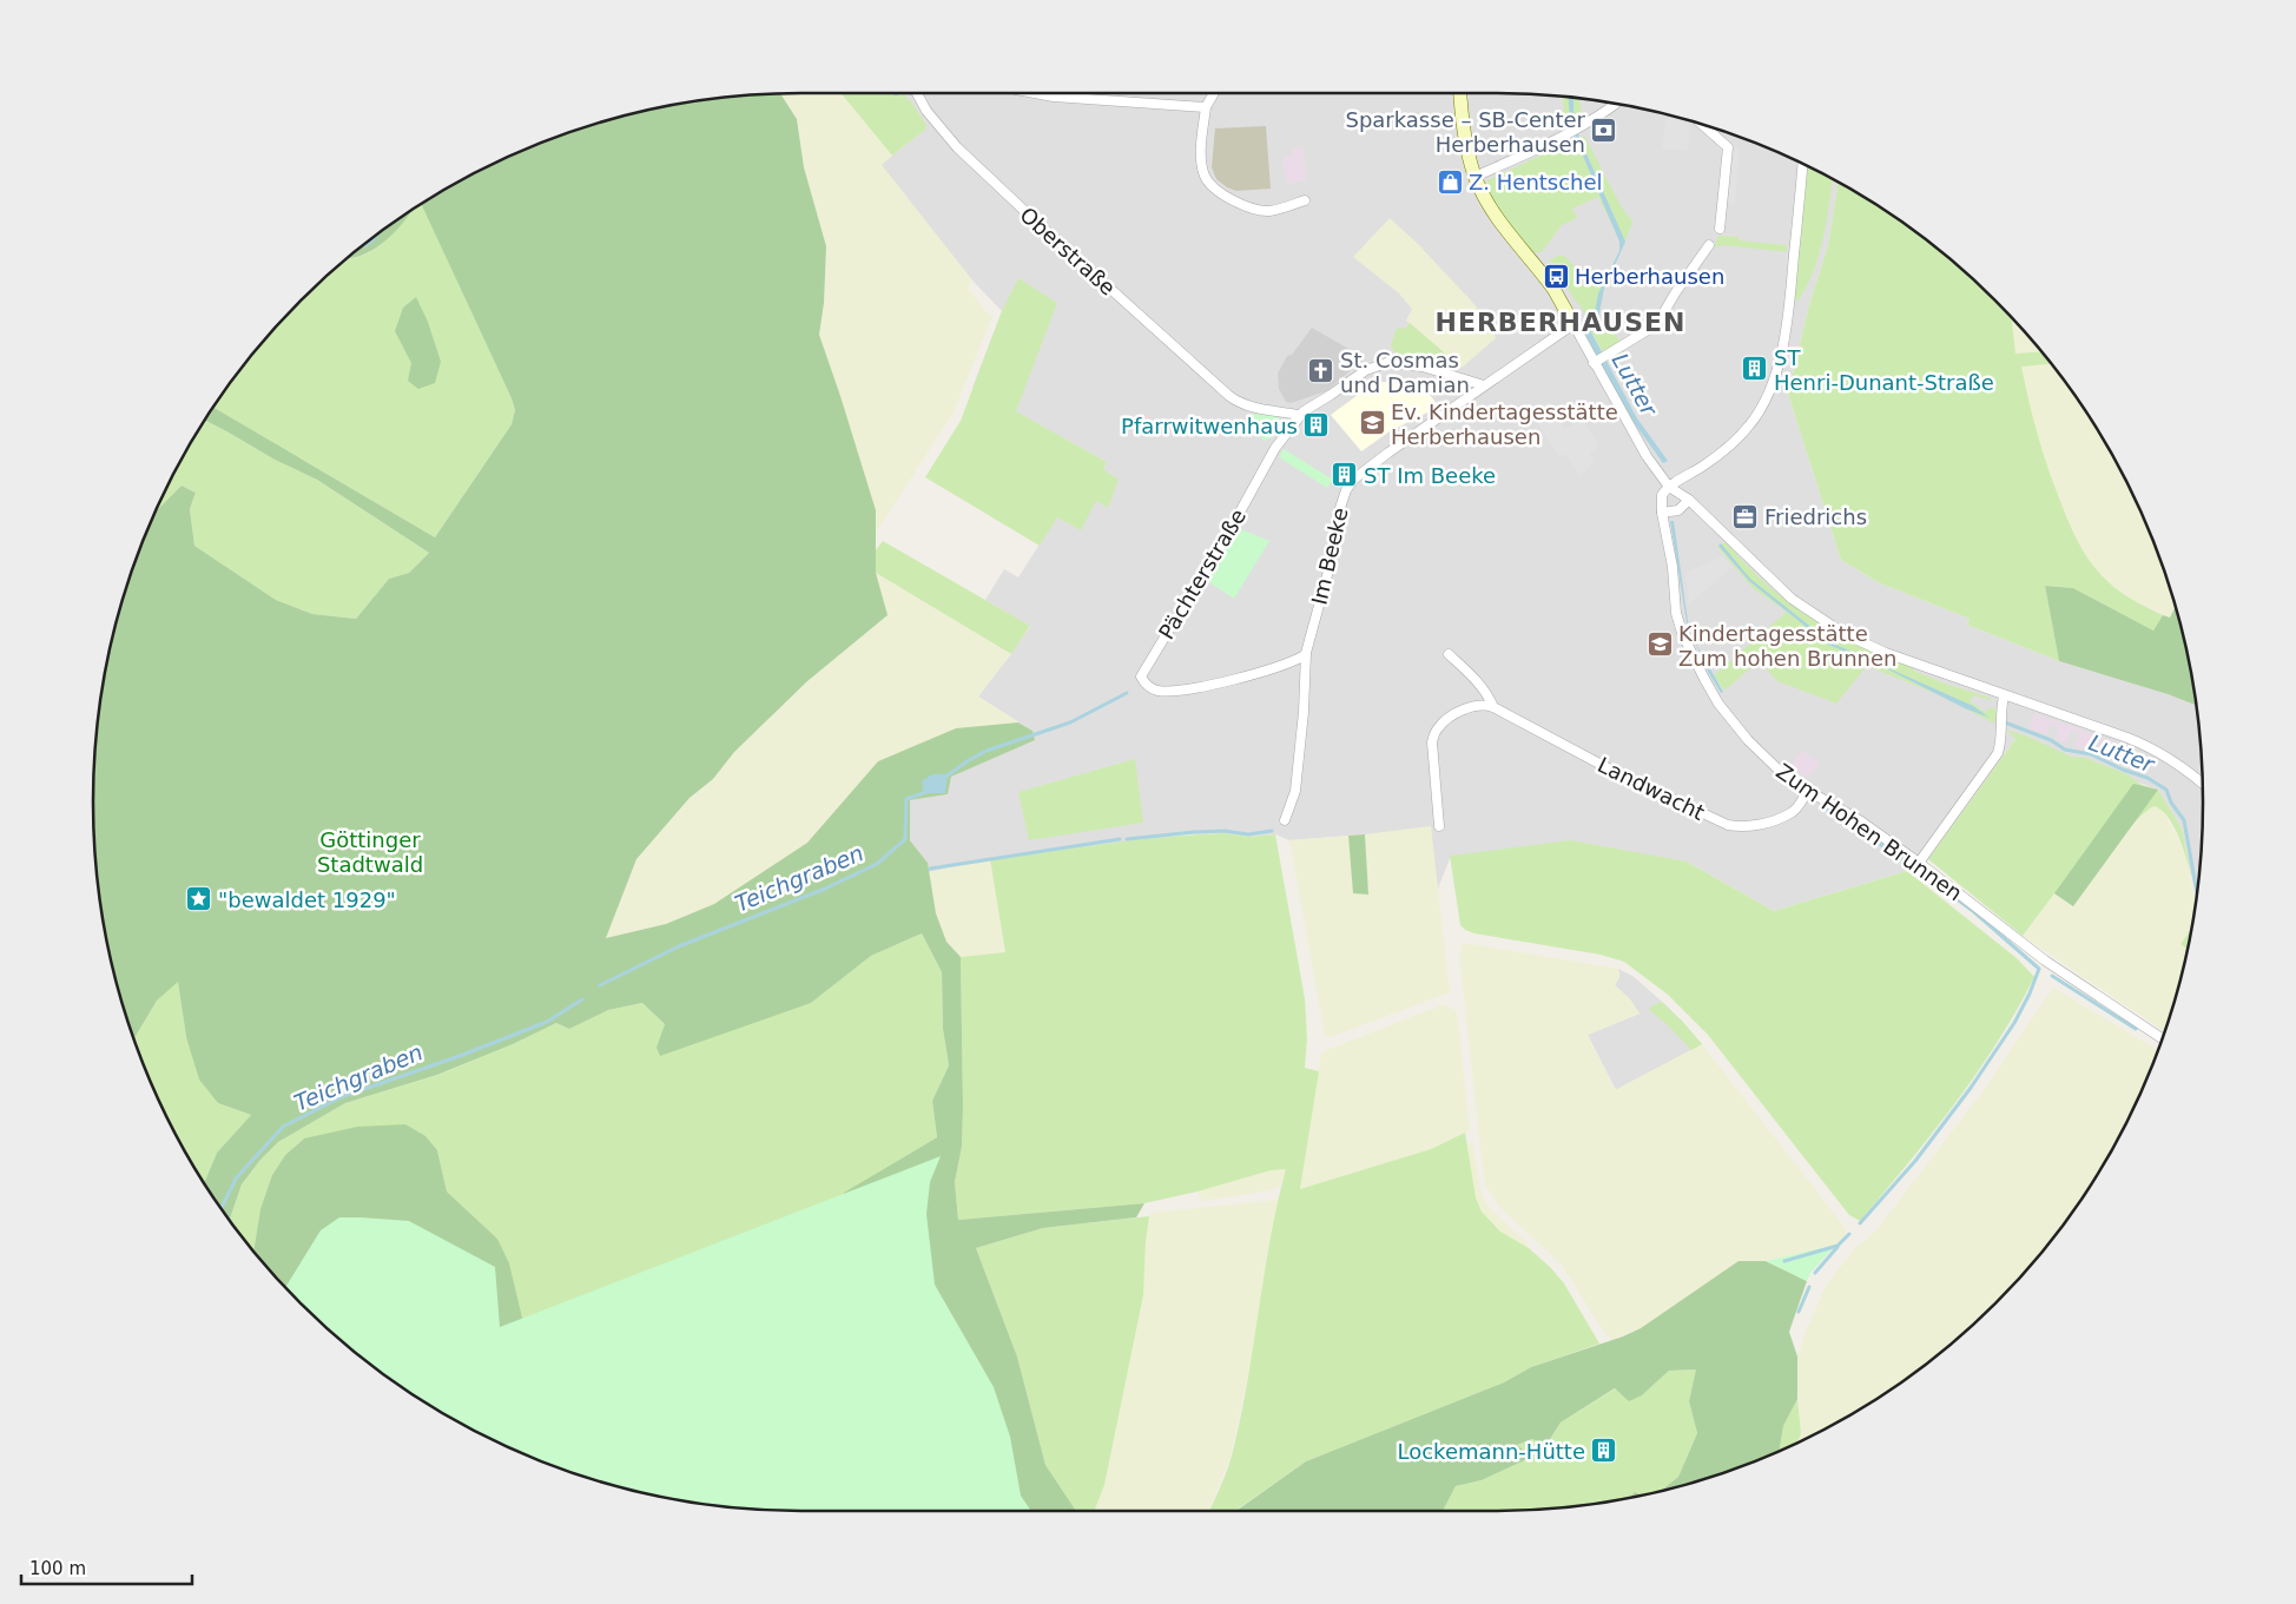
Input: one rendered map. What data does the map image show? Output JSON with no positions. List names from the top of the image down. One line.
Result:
{"streets":{"street":["Oberstraße","Im Beeke","Pächterstraße","Landwacht","Zum Hohen Brunnen"]},"crossings":[["Oberstraße","Pächterstraße"],["Im Beeke","Pächterstraße"],["Landwacht","Zum Hohen Brunnen"]],"districts":["HERBERHAUSEN"],"water":["Lutter","Teichgraben"],"parks":["Göttinger Stadtwald"],"places":{"bank":["Sparkasse – SB-Center Herberhausen"],"shop":["Z. Hentschel"],"bus stop":["Herberhausen"],"building":["ST Henri-Dunant-Straße","Pfarrwitwenhaus","ST Im Beeke","Lockemann-Hütte"],"church":["St. Cosmas und Damian"],"school or university":["Ev. Kindertagesstätte Herberhausen","Kindertagesstätte Zum hohen Brunnen"],"office":["Friedrichs"],"place":["\"bewaldet 1929\""]},"scale_bar":"100 m"}
